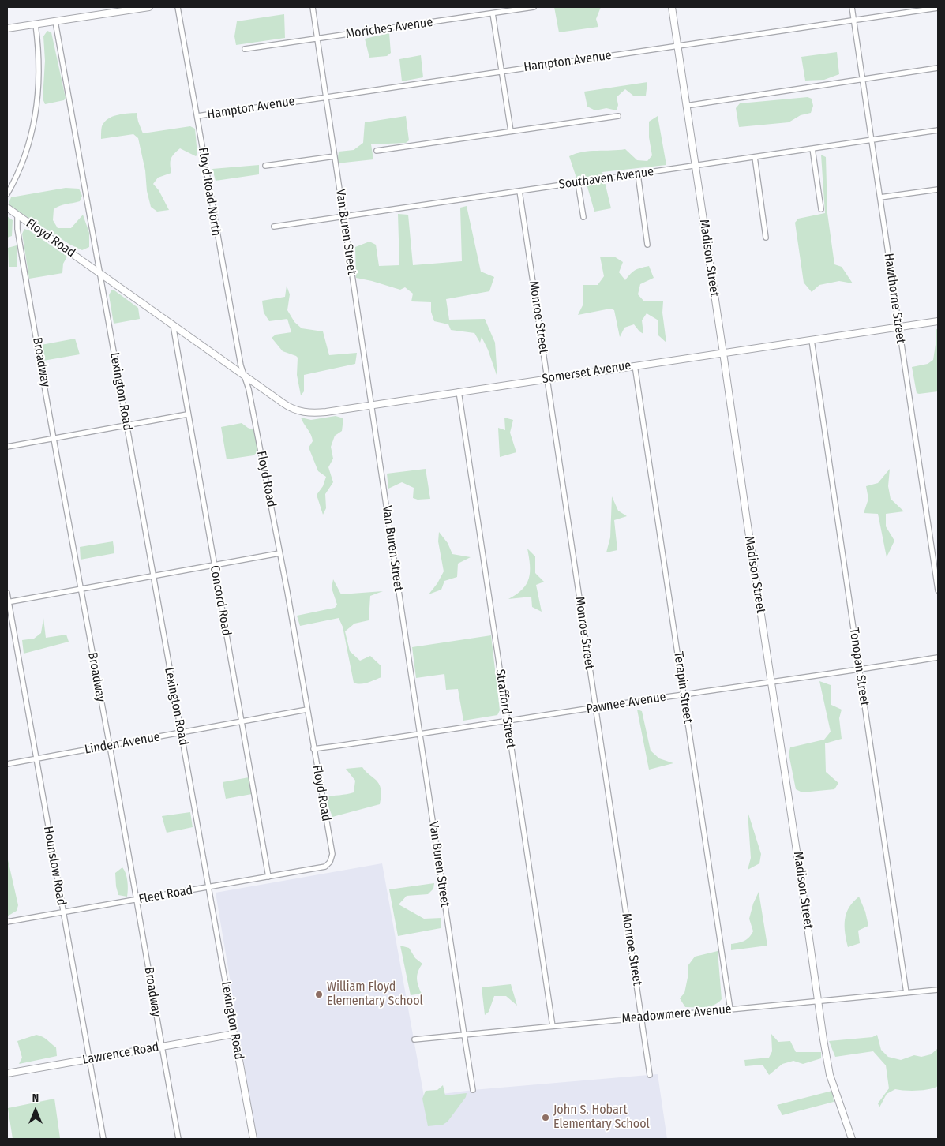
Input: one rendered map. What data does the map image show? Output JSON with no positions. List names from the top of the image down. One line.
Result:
{"streets":{"street":["Moriches Avenue","Hampton Avenue","Southaven Avenue","Floyd Road North","Van Buren Street","Floyd Road","Madison Street","Hawthorne Street","Monroe Street","Broadway","Somerset Avenue","Lexington Road","Concord Road","Tonopan Street","Terapin Street","Pawnee Avenue","Strafford Street","Linden Avenue","Hounslow Road","Fleet Road","Meadowmere Avenue","Lawrence Road"]},"crossings":[["Moriches Avenue","Van Buren Street"],["Hampton Avenue","Floyd Road North"],["Hampton Avenue","Van Buren Street"],["Hampton Avenue","Madison Street"],["Hampton Avenue","Hawthorne Street"],["Southaven Avenue","Van Buren Street"],["Southaven Avenue","Madison Street"],["Southaven Avenue","Hawthorne Street"],["Southaven Avenue","Monroe Street"],["Floyd Road North","Floyd Road"],["Floyd Road North","Somerset Avenue"],["Van Buren Street","Somerset Avenue"],["Van Buren Street","Pawnee Avenue"],["Van Buren Street","Meadowmere Avenue"],["Floyd Road","Broadway"],["Floyd Road","Somerset Avenue"],["Floyd Road","Lexington Road"],["Floyd Road","Concord Road"],["Floyd Road","Pawnee Avenue"],["Floyd Road","Linden Avenue"],["Floyd Road","Fleet Road"],["Madison Street","Somerset Avenue"],["Madison Street","Pawnee Avenue"],["Madison Street","Meadowmere Avenue"],["Hawthorne Street","Somerset Avenue"],["Monroe Street","Somerset Avenue"],["Monroe Street","Pawnee Avenue"],["Monroe Street","Meadowmere Avenue"],["Broadway","Linden Avenue"],["Broadway","Fleet Road"],["Broadway","Lawrence Road"],["Somerset Avenue","Tonopan Street"],["Somerset Avenue","Terapin Street"],["Somerset Avenue","Strafford Street"],["Lexington Road","Linden Avenue"],["Lexington Road","Fleet Road"],["Lexington Road","Lawrence Road"],["Concord Road","Linden Avenue"],["Concord Road","Fleet Road"],["Tonopan Street","Pawnee Avenue"],["Tonopan Street","Meadowmere Avenue"],["Terapin Street","Pawnee Avenue"],["Terapin Street","Meadowmere Avenue"],["Pawnee Avenue","Strafford Street"],["Strafford Street","Meadowmere Avenue"],["Linden Avenue","Hounslow Road"],["Hounslow Road","Fleet Road"],["Hounslow Road","Lawrence Road"]],"places":["William Floyd Elementary School","John S. Hobart Elementary School"],"north":"top"}
